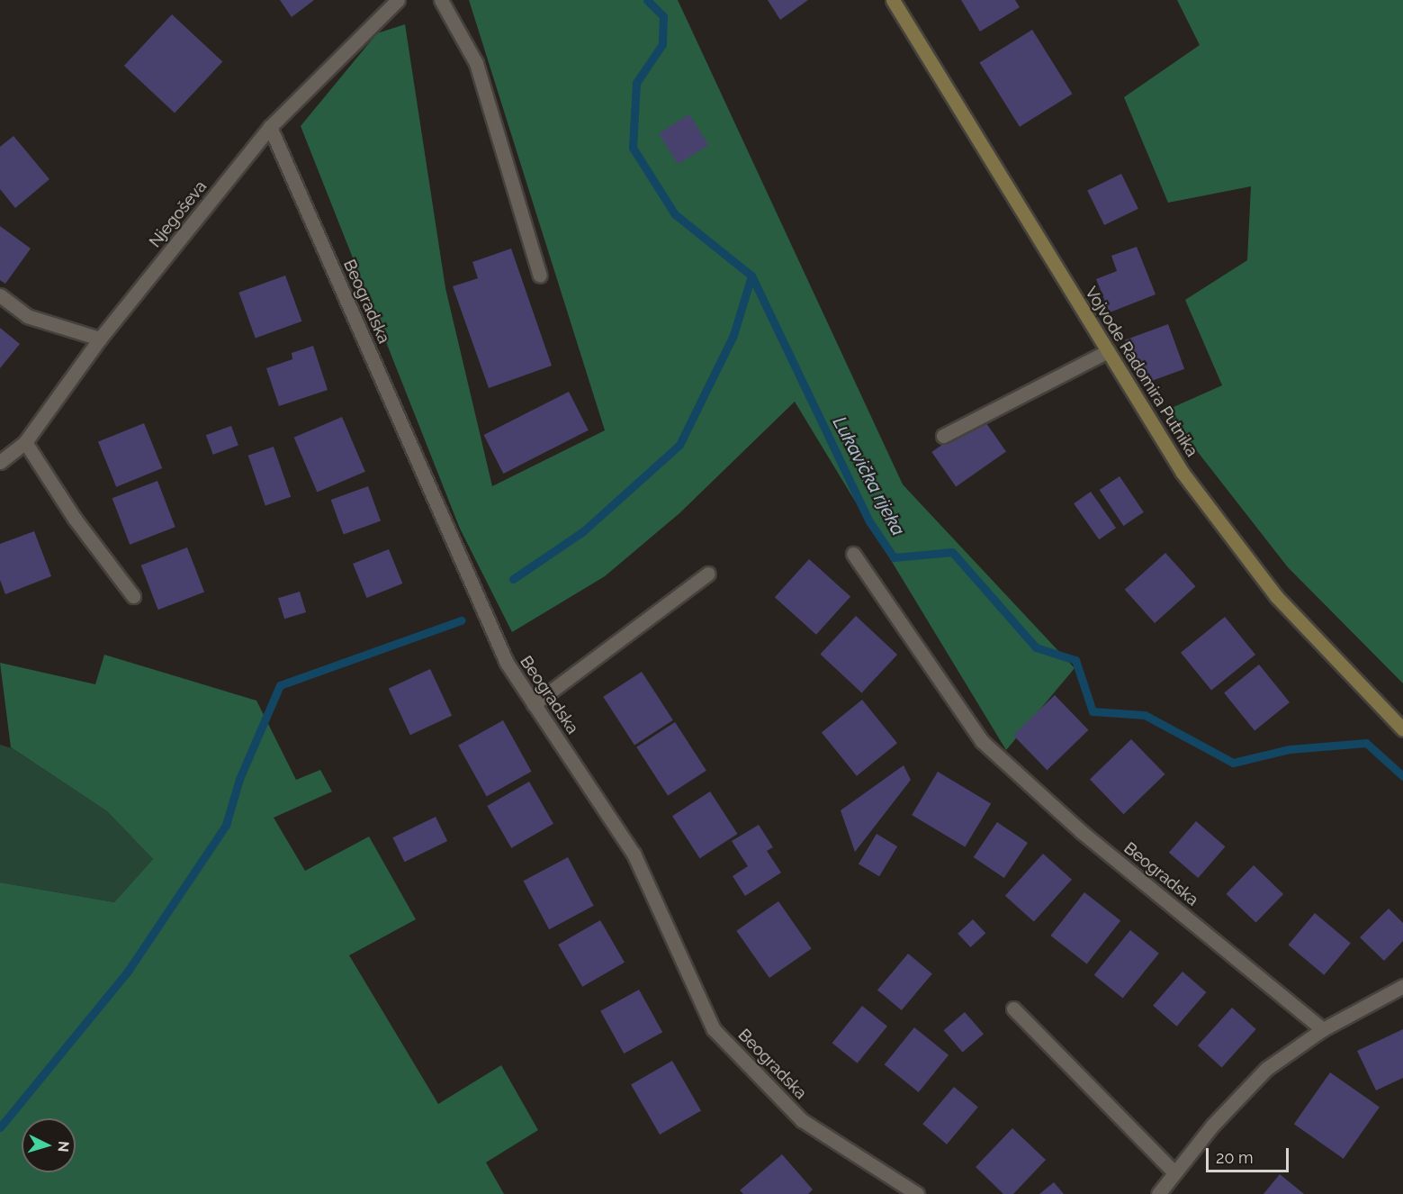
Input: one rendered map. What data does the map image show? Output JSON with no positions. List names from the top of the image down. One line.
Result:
{"streets":{"main road":["Vojvode Radomira Putnika"],"street":["Njegoševa","Beogradska"]},"crossings":[["Njegoševa","Beogradska"]],"water":["Lukavička rijeka"],"scale_bar":"20 m","north":"right"}
